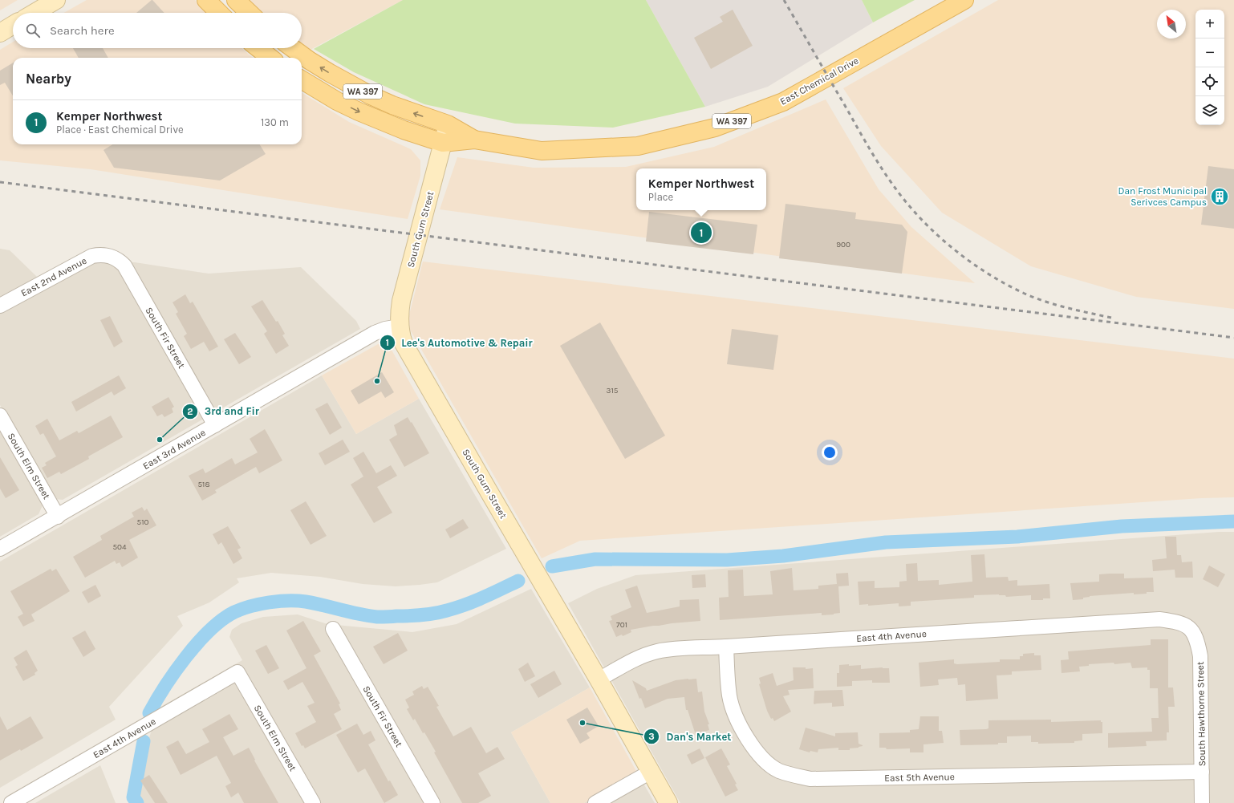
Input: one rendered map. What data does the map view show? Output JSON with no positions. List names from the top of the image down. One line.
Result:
{"streets":{"main road":["East Chemical Drive","WA 397","South Gum Street"],"street":["East 2nd Avenue","South Fir Street","East 3rd Avenue","South Elm Street","East 4th Avenue","South Hawthorne Street","East 5th Avenue"]},"crossings":[["East Chemical Drive","WA 397"],["East Chemical Drive","South Gum Street"],["WA 397","South Gum Street"],["South Gum Street","East 3rd Avenue"],["South Gum Street","East 4th Avenue"],["East 2nd Avenue","South Fir Street"],["South Fir Street","East 3rd Avenue"],["East 3rd Avenue","South Elm Street"],["South Elm Street","East 4th Avenue"],["East 4th Avenue","South Hawthorne Street"],["East 4th Avenue","East 5th Avenue"],["South Hawthorne Street","East 5th Avenue"]],"places":{"building":["Dan Frost Municipal Serivces Campus"],"other":["Lee's Automotive & Repair","3rd and Fir","Dan's Market"]},"house_numbers":["900","315","518","510","504","701"],"north":"top left","page":{"map_buttons":["+","−"],"search":"Search here","heading":"Nearby","list":[{"mark":"1","name":"Kemper Northwest","note":"Place · East Chemical Drive","value":"130 m"}],"popup":["Kemper Northwest","Place"],"pins":"1"}}
